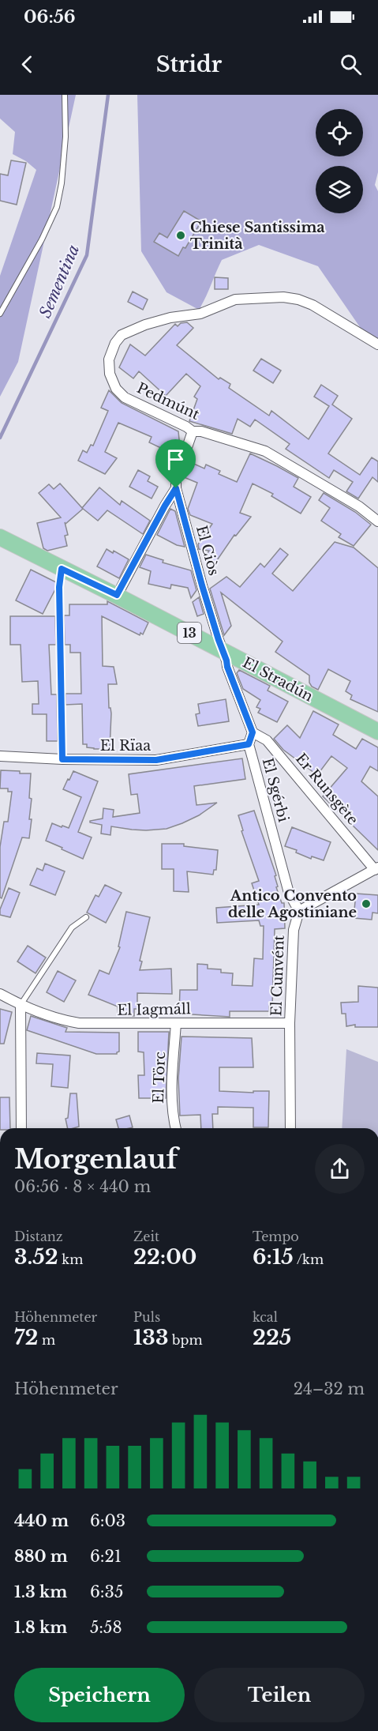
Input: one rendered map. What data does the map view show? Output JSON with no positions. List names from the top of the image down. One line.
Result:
{"streets":{"main road":["13","El Stradún"],"street":["Pedmúnt","El Ciòs","El Rïaa","Er Runsgète","El Sgérbi","El Cunvént","El Iagmáll","El Törc"]},"crossings":[["Pedmúnt","El Ciòs"],["El Ciòs","El Stradún"],["El Rïaa","El Sgérbi"],["Er Runsgète","El Sgérbi"],["El Sgérbi","El Cunvént"],["El Cunvént","El Iagmáll"],["El Iagmáll","El Törc"]],"water":["Sementina"],"places":["Chiese Santissima Trinità","Antico Convento delle Agostiniane"],"page":{"status":"06:56","header":"Stridr","heading":["Morgenlauf","06:56 · 8 × 440 m"],"stats":[["Distanz","3.52 km"],["Zeit","22:00"],["Tempo","6:15 /km"],["Höhenmeter","72 m"],["Puls","133 bpm"],["kcal","225"]],"chart":["Höhenmeter","24–32 m"],"list":[{"name":"440 m","note":"6:03"},{"name":"880 m","note":"6:21"},{"name":"1.3 km","note":"6:35"},{"name":"1.8 km","note":"5:58"}],"buttons":["Speichern","Teilen"]}}
